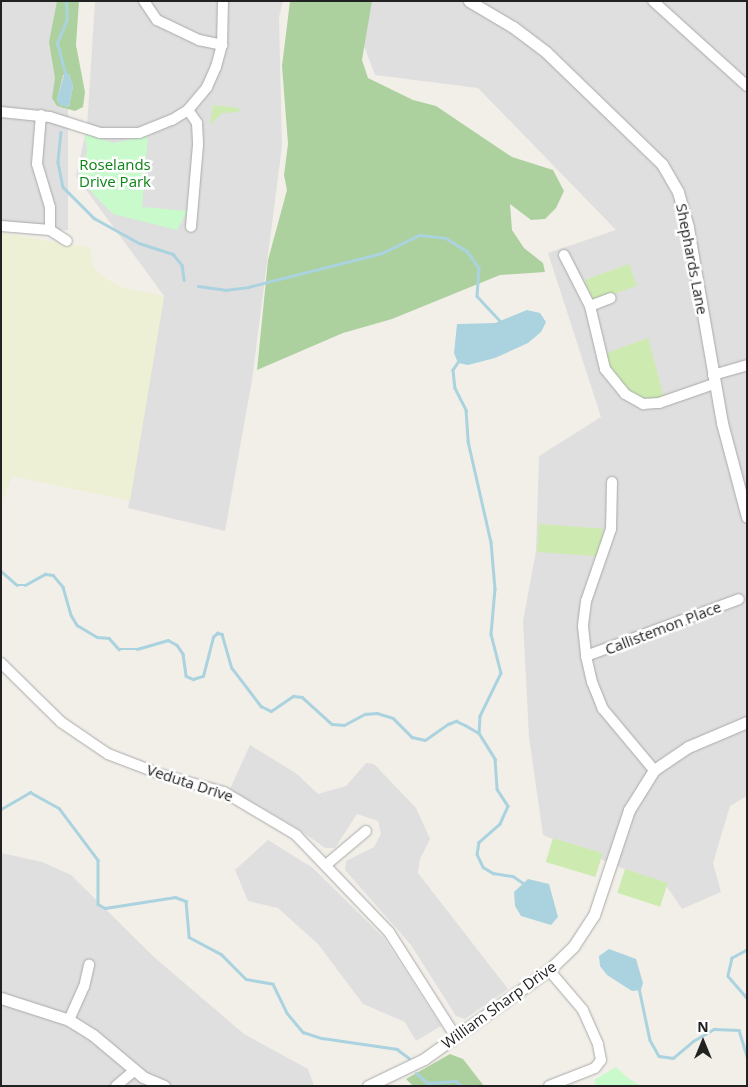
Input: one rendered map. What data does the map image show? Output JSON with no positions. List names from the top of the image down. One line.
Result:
{"streets":{"street":["Shephards Lane","Callistemon Place","Veduta Drive","William Sharp Drive"]},"crossings":[["Veduta Drive","William Sharp Drive"]],"parks":["Roselands Drive Park"],"north":"top"}
